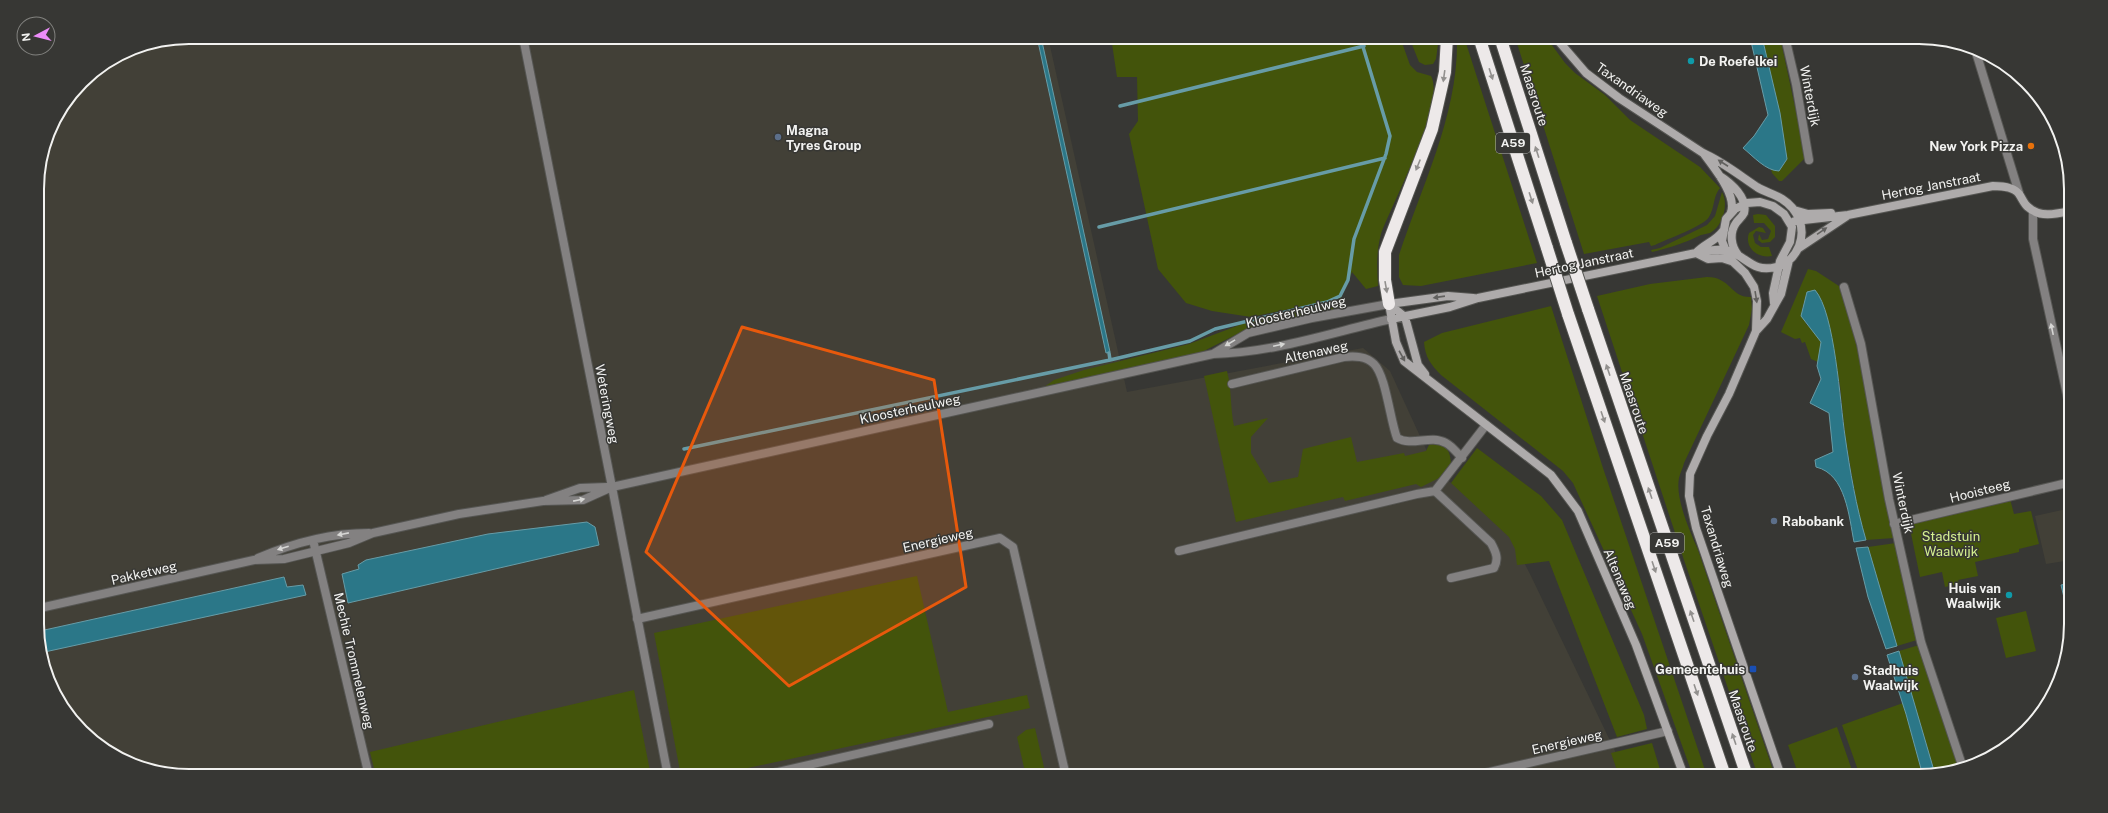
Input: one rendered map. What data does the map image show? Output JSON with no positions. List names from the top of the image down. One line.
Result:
{"streets":{"highway":["Maasroute","A59"],"main road":["Taxandriaweg","Hertog Janstraat","Altenaweg"],"street":["Winterdijk","Kloosterheulweg","Weteringweg","Hooisteeg","Energieweg","Pakketweg","Mechie Trommelenweg"]},"crossings":[["Taxandriaweg","Hertog Janstraat"],["Winterdijk","Hooisteeg"],["Hertog Janstraat","Kloosterheulweg"],["Hertog Janstraat","Altenaweg"],["Kloosterheulweg","Altenaweg"],["Kloosterheulweg","Weteringweg"],["Altenaweg","Energieweg"],["Weteringweg","Energieweg"]],"parks":["Stadstuin Waalwijk"],"places":{"other":["De Roefelkei","Magna Tyres Group","New York Pizza","Rabobank","Huis van Waalwijk","Stadhuis Waalwijk"],"transit":["Gemeentehuis"]},"north":"left"}
